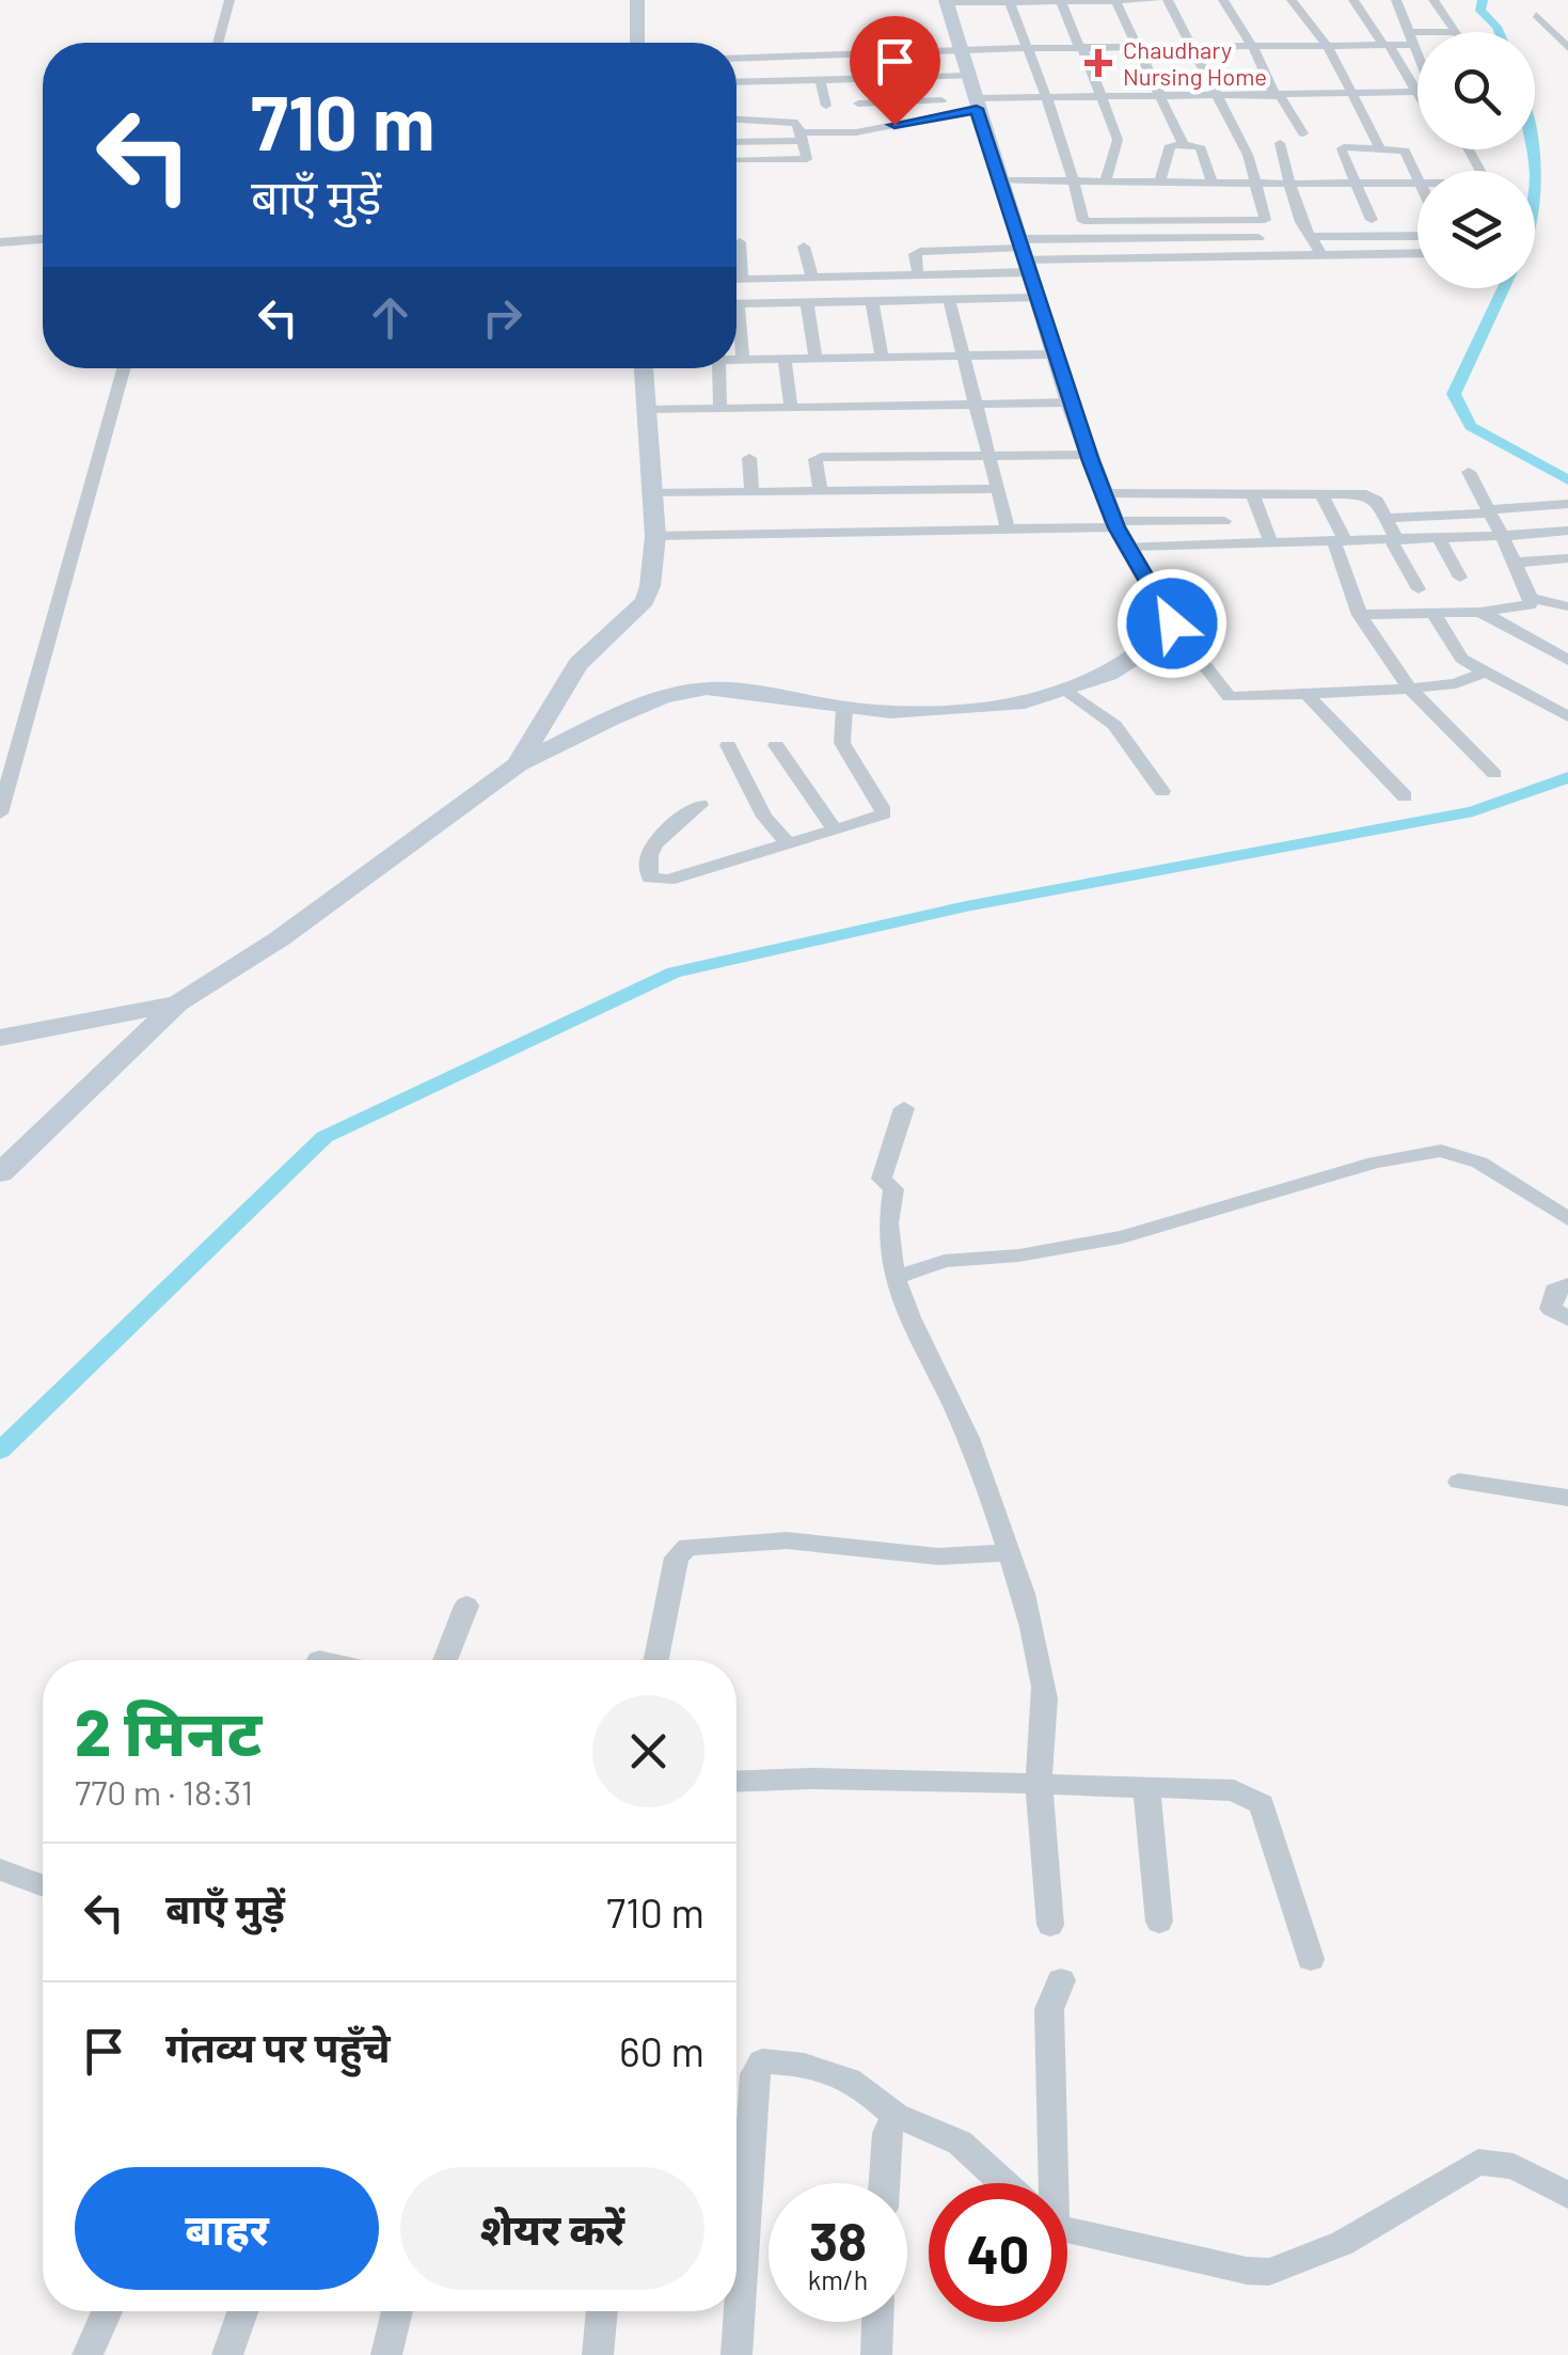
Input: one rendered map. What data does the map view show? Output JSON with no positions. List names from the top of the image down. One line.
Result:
{"places":{"health":["Chaudhary Nursing Home"]},"page":{"turn":["710 m","बाएँ मुड़ें"],"heading":["2 मिनट","770 m · 18:31"],"list":[{"name":"बाएँ मुड़ें","value":"710 m"},{"name":"गंतव्य पर पहुँचे","value":"60 m"}],"buttons":["बाहर","शेयर करें"],"speed":"38 km/h","limit":"40"}}
